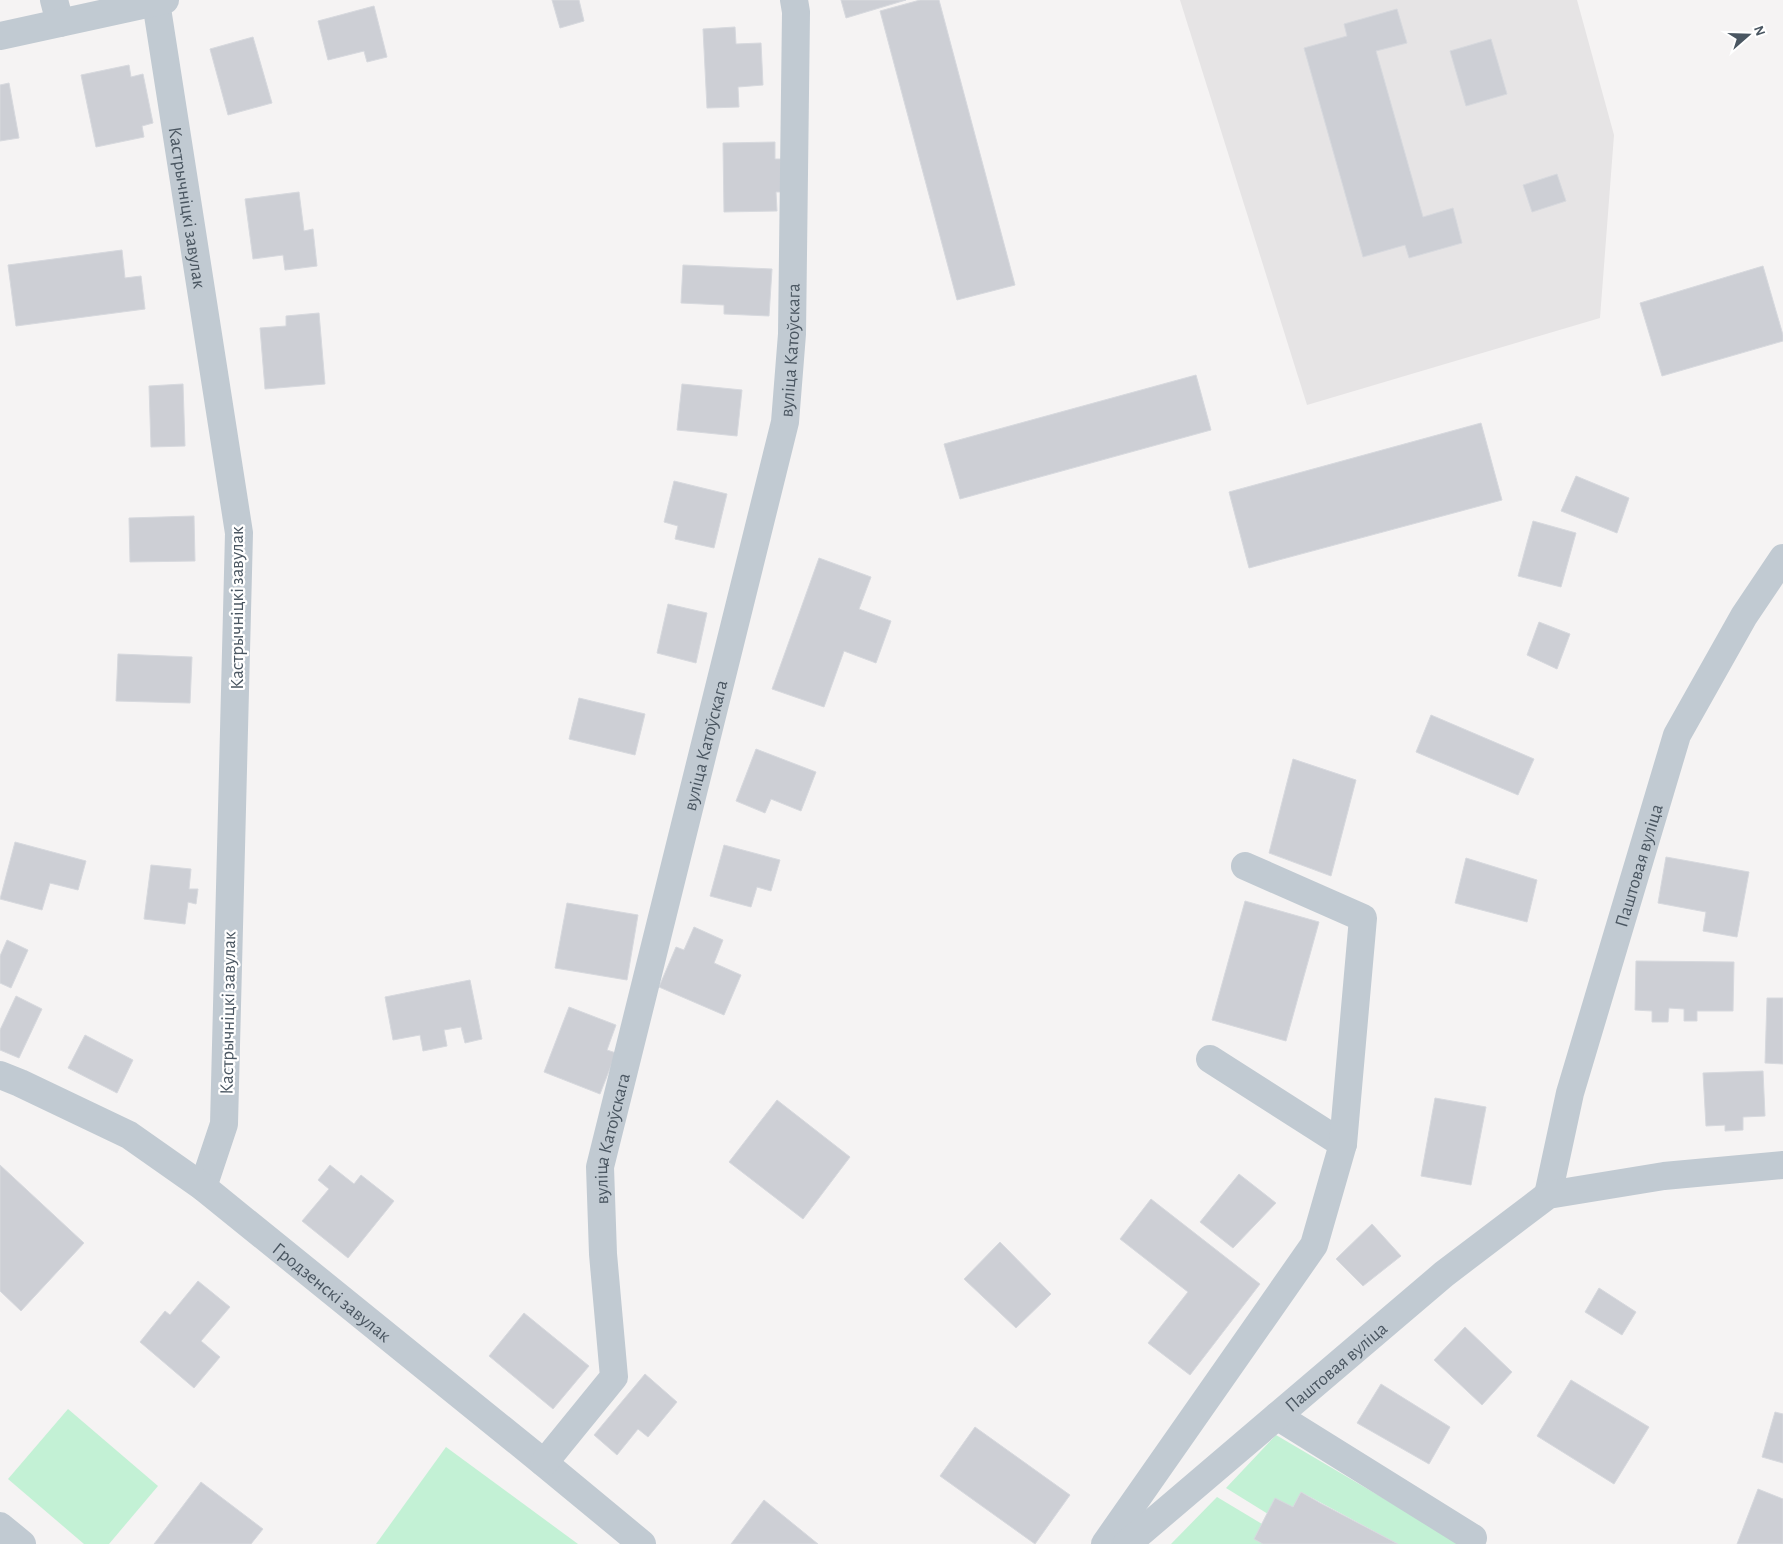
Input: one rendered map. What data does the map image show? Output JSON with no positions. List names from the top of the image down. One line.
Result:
{"streets":{"street":["Кастрычніцкі завулак","вуліца Катоўскага","Паштовая вуліца","Гродзенскі завулак"]},"crossings":[["Кастрычніцкі завулак","Гродзенскі завулак"],["вуліца Катоўскага","Гродзенскі завулак"]],"north":"right"}
